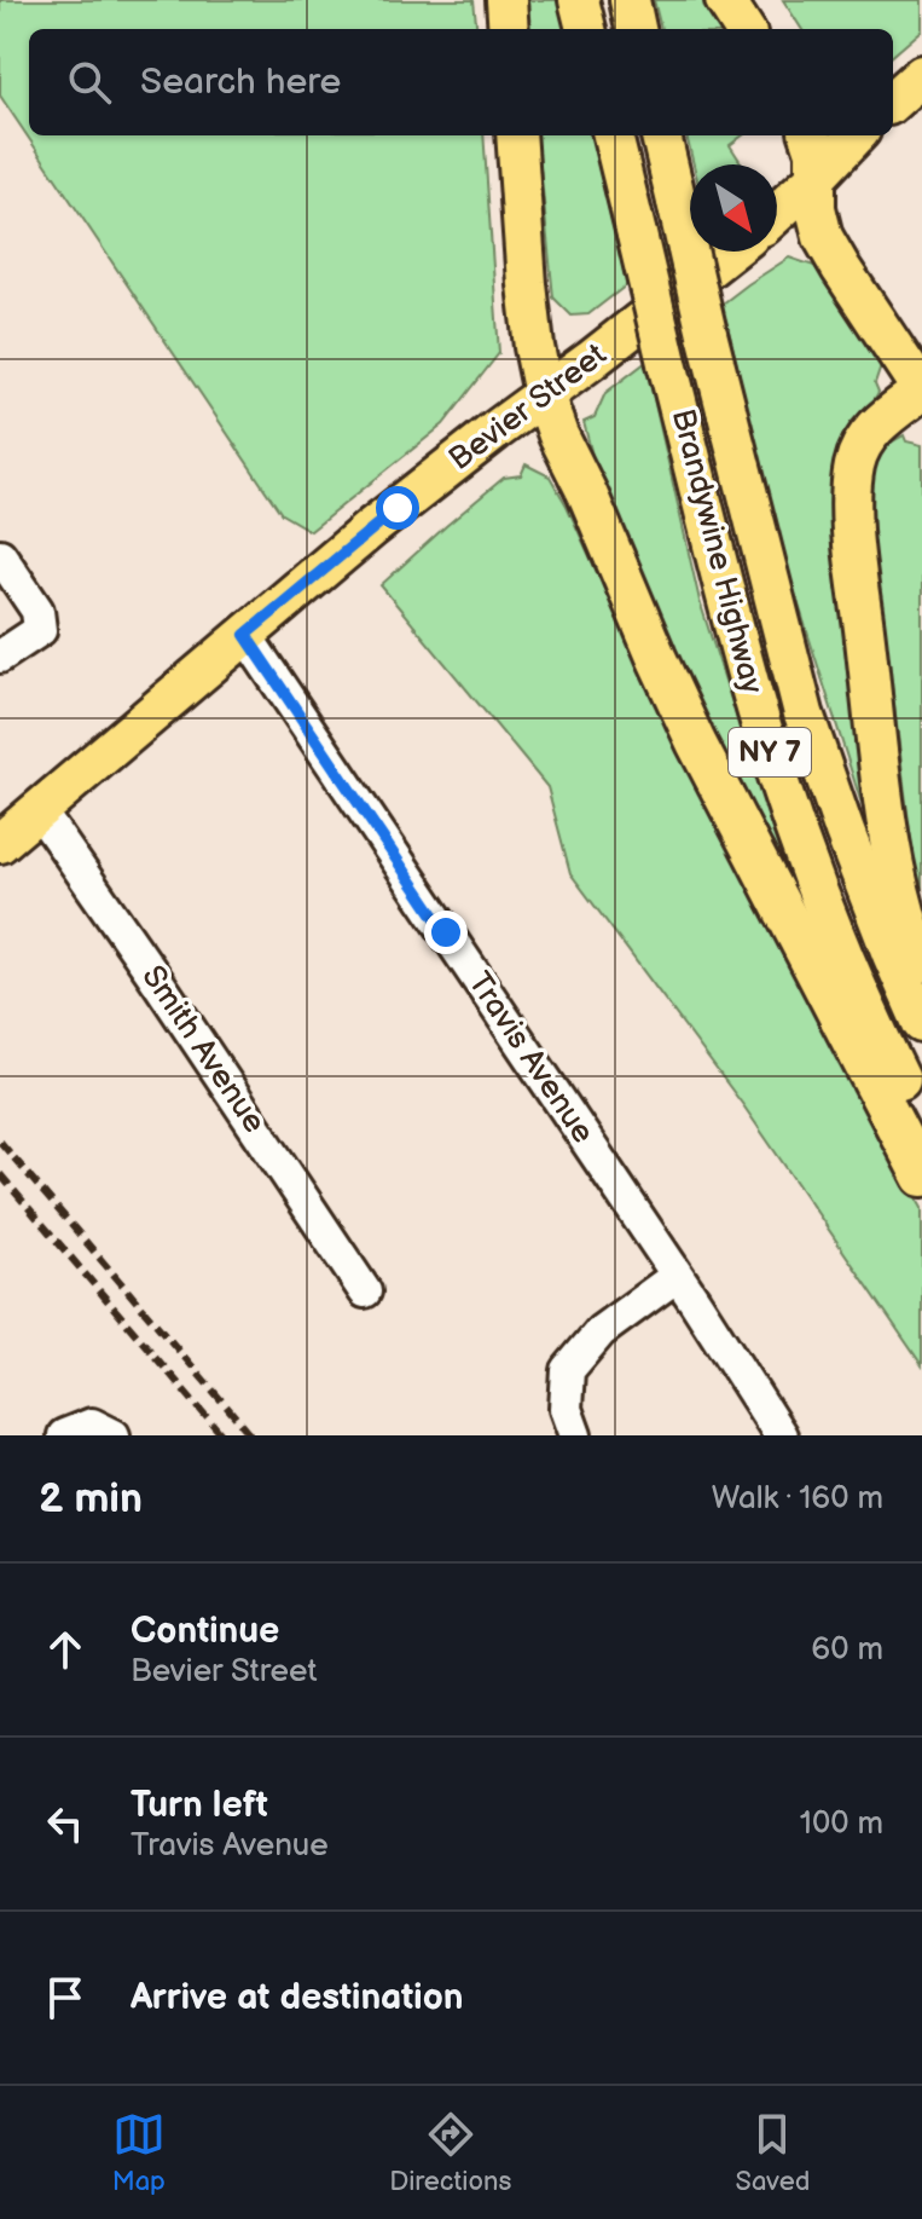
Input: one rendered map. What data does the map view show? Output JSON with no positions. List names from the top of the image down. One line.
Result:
{"streets":{"main road":["Bevier Street","Brandywine Highway","NY 7"],"street":["Smith Avenue","Travis Avenue"]},"crossings":[["Bevier Street","Smith Avenue"],["Bevier Street","Travis Avenue"]],"north":"bottom right","page":{"search":"Search here","heading":["2 min","Walk · 160 m"],"list":[["Continue","Bevier Street","60 m"],["Turn left","Travis Avenue","100 m"],"Arrive at destination"],"nav":["Map","Directions","Saved"]}}
